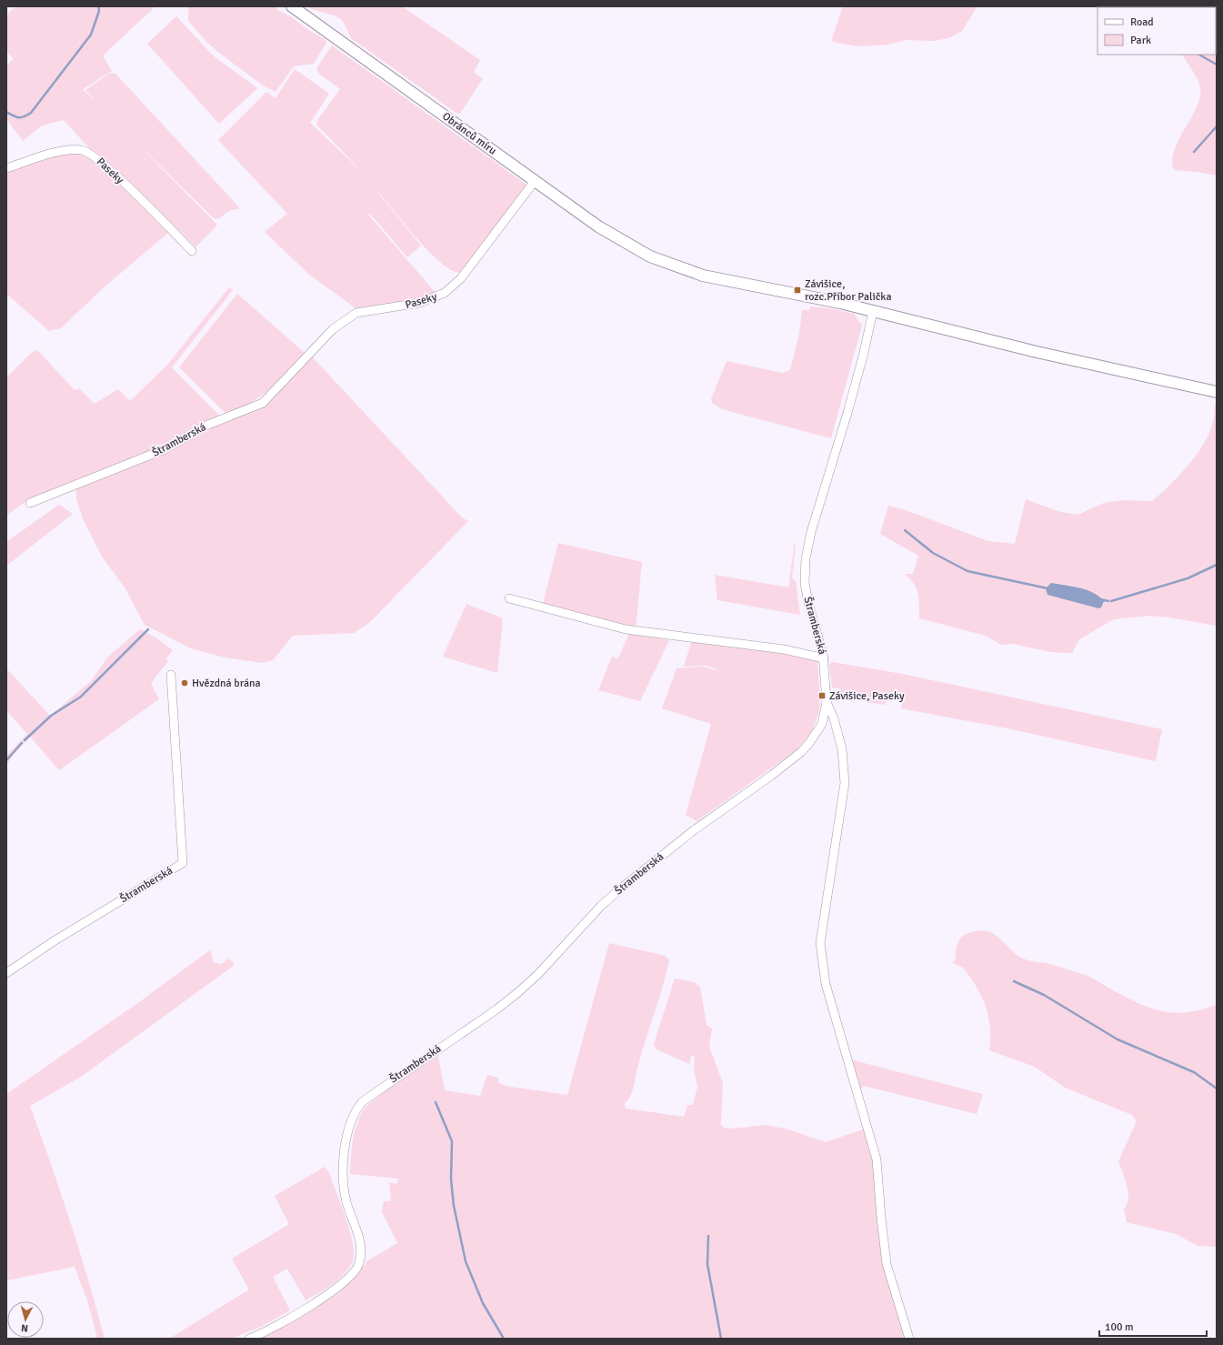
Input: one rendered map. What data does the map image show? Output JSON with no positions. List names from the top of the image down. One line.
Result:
{"streets":{"main road":["Obránců míru"],"street":["Paseky","Štramberská"]},"crossings":[["Obránců míru","Paseky"],["Obránců míru","Štramberská"],["Paseky","Štramberská"]],"places":{"transit":["Závišice, rozc.Příbor Palička","Závišice, Paseky"],"other":["Hvězdná brána"]},"legend":["Road","Park"],"scale_bar":"100 m","north":"bottom"}
